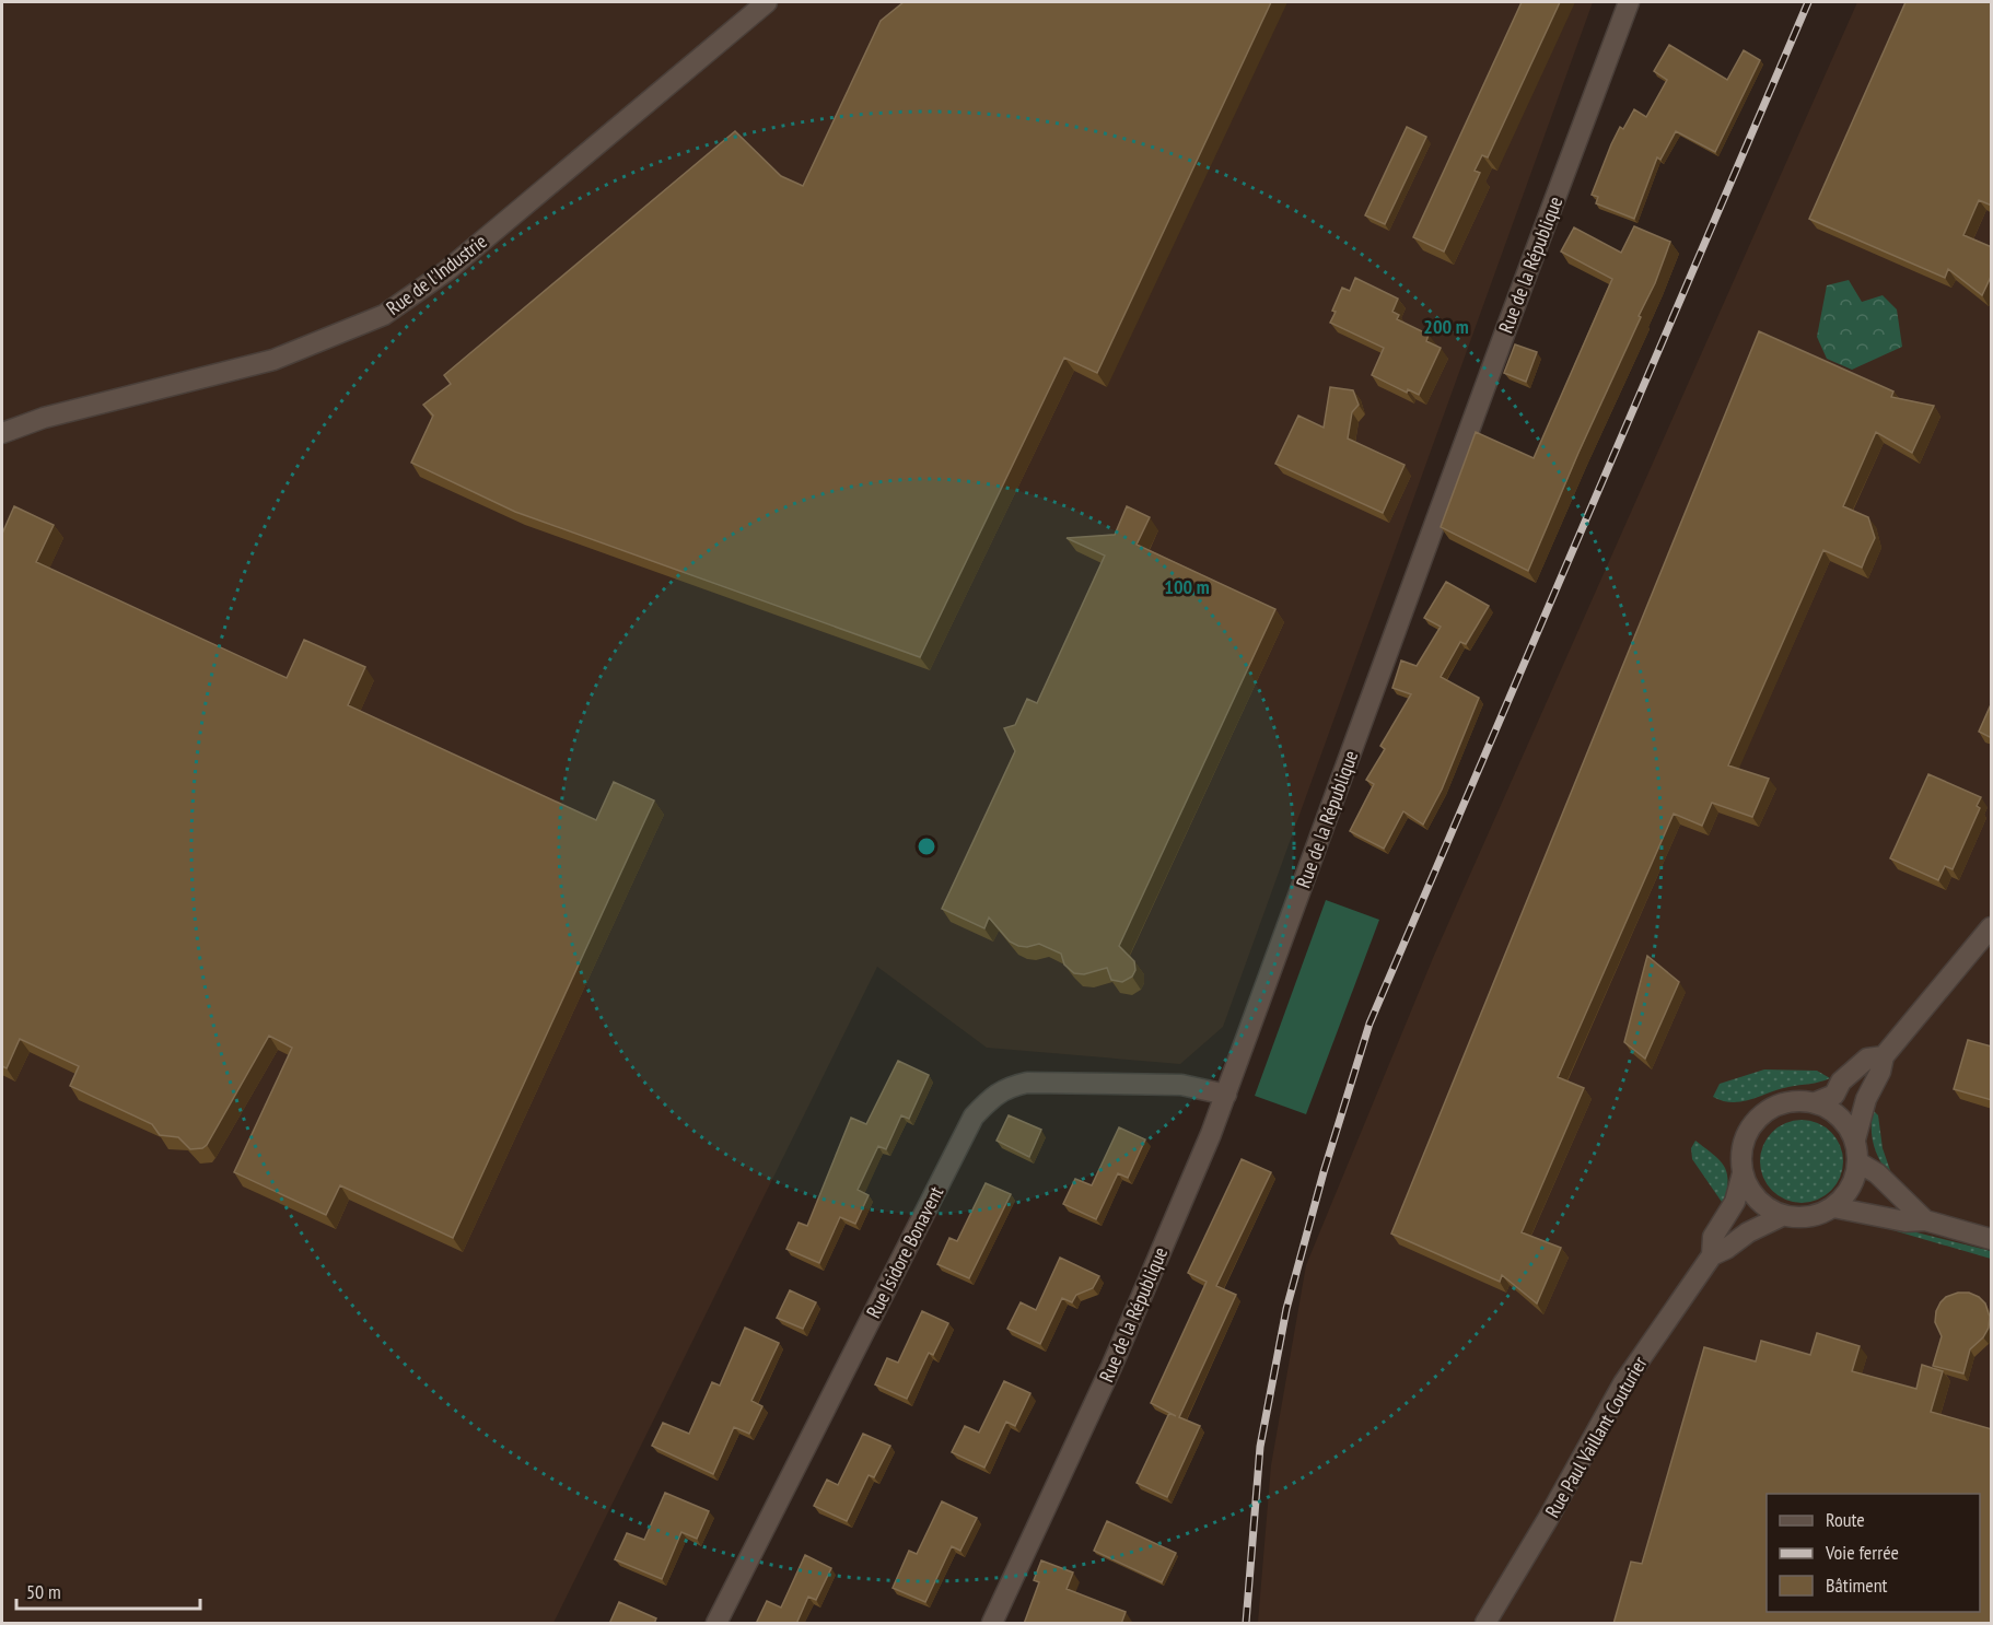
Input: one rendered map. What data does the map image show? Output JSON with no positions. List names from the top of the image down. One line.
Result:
{"streets":{"street":["Rue de la République","Rue de l'Industrie","Rue Isidore Bonavent","Rue Paul Vaillant Couturier"]},"crossings":[["Rue de la République","Rue Isidore Bonavent"]],"legend":["Route","Voie ferrée","Bâtiment"],"scale_bar":"50 m","rings":["200 m","100 m"]}
